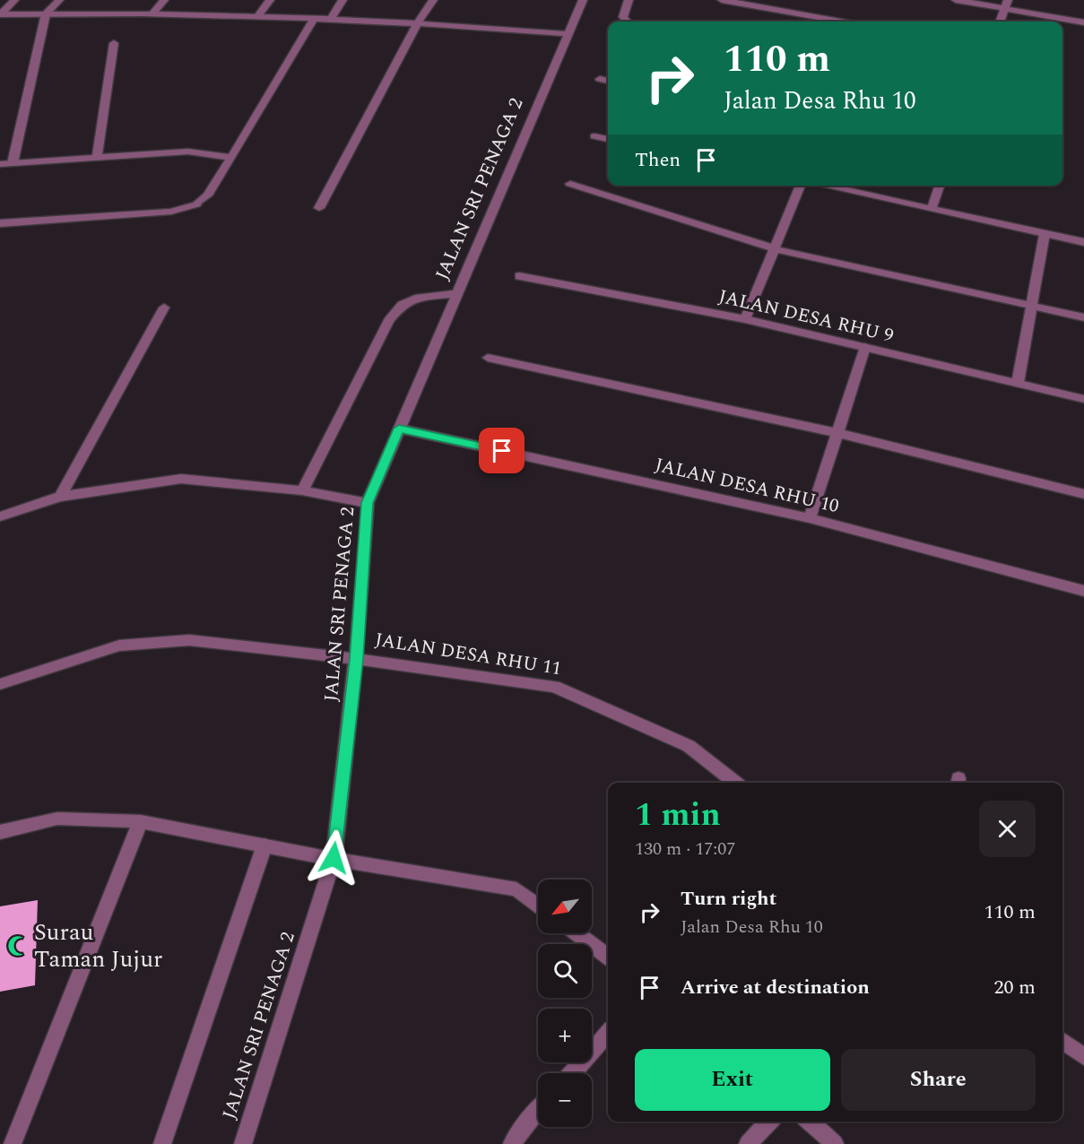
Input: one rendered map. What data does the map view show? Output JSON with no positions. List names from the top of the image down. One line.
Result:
{"streets":{"street":["JALAN SRI PENAGA 2","JALAN DESA RHU 9","JALAN DESA RHU 10","JALAN DESA RHU 11"]},"crossings":[["JALAN SRI PENAGA 2","JALAN DESA RHU 10"],["JALAN SRI PENAGA 2","JALAN DESA RHU 11"]],"places":{"mosque":["Surau Taman Jujur"]},"north":"bottom left","page":{"turn":["110 m","Jalan Desa Rhu 10"],"then":"Then","heading":["1 min","130 m · 17:07"],"list":[{"name":"Turn right","note":"Jalan Desa Rhu 10","value":"110 m"},{"name":"Arrive at destination","value":"20 m"}],"map_buttons":["+","−"],"buttons":["Exit","Share"]}}
